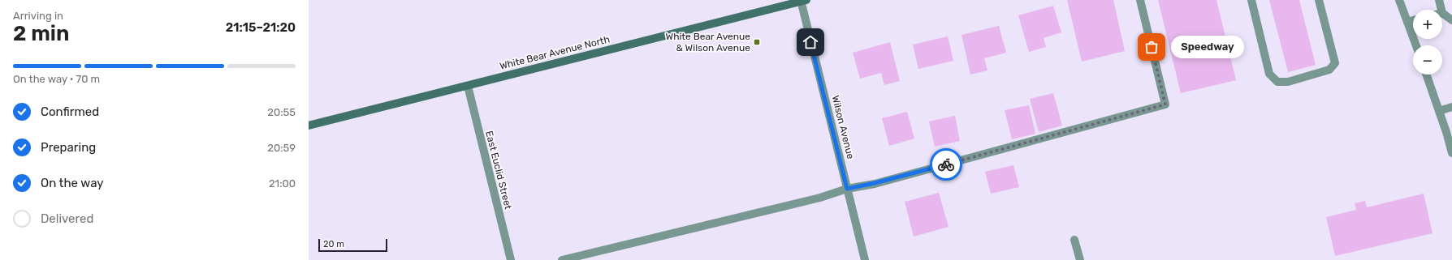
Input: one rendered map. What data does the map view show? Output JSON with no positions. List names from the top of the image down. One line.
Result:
{"streets":{"main road":["White Bear Avenue North"],"street":["Wilson Avenue","East Euclid Street"]},"crossings":[["White Bear Avenue North","Wilson Avenue"],["White Bear Avenue North","East Euclid Street"]],"places":{"transit":["White Bear Avenue & Wilson Avenue"],"other":["Speedway"]},"scale_bar":"20 m","page":{"heading":["2 min","Arriving in","21:15–21:20"],"map_buttons":["+","−"],"bubble":"Speedway","bar":"On the way · 70 m","list":[["Confirmed","20:55"],["Preparing","20:59"],["On the way","21:00"],"Delivered"],"scale":"20 m"}}
